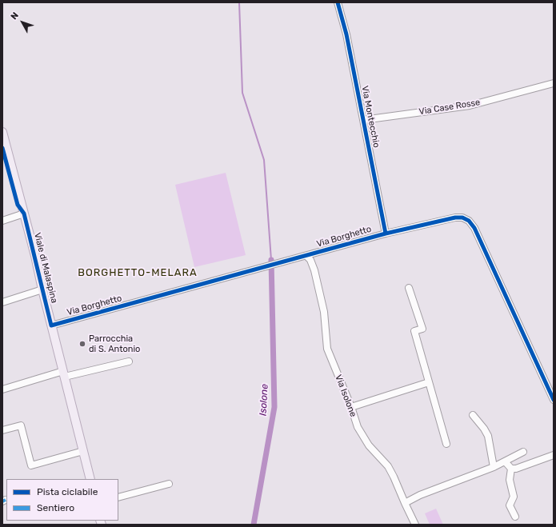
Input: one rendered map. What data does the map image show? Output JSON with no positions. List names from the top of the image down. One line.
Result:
{"streets":{"main road":["Viale di Malaspina"],"street":["Via Case Rosse","Via Montecchio","Via Borghetto","Via Isolone"]},"crossings":[["Via Case Rosse","Via Montecchio"],["Via Montecchio","Via Borghetto"],["Via Borghetto","Viale di Malaspina"],["Via Borghetto","Via Isolone"]],"districts":["BORGHETTO-MELARA"],"water":["Isolone"],"places":["Parrocchia di S. Antonio"],"legend":["Pista ciclabile","Sentiero"],"north":"top left"}
